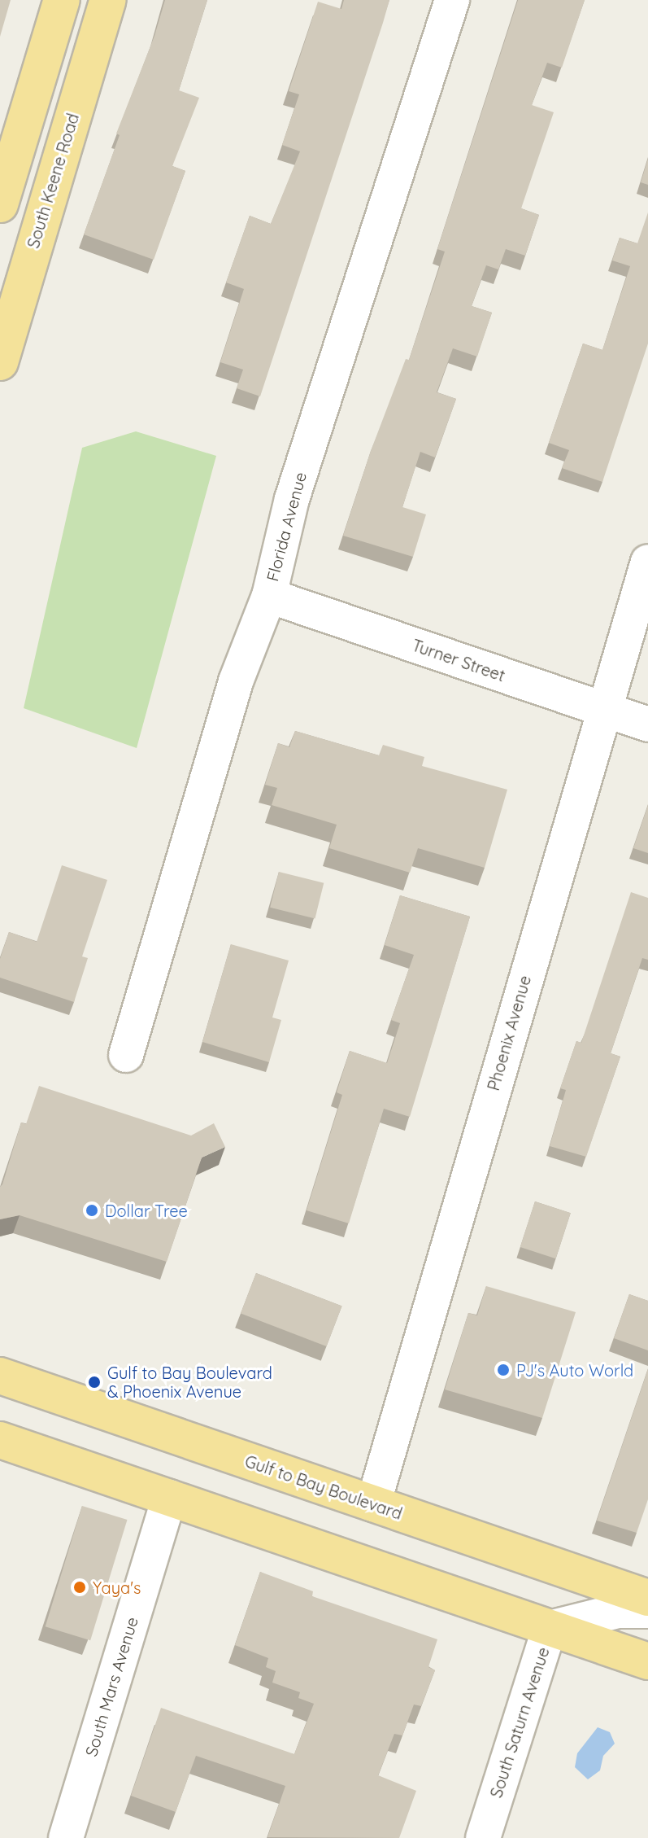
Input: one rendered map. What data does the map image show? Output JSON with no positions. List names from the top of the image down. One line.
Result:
{"streets":{"main road":["South Keene Road","Gulf to Bay Boulevard"],"street":["Florida Avenue","Turner Street","Phoenix Avenue","South Mars Avenue","South Saturn Avenue"]},"crossings":[["Florida Avenue","Turner Street"],["Turner Street","Phoenix Avenue"],["Phoenix Avenue","Gulf to Bay Boulevard"]],"places":["Dollar Tree","PJ's Auto World","Gulf to Bay Boulevard & Phoenix Avenue","Yaya's"]}
